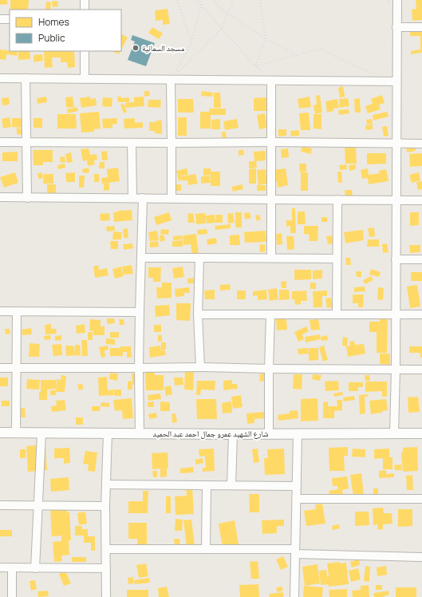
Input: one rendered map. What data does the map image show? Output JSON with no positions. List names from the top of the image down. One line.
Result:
{"streets":{"street":["شارع الشهيد عمرو جمال احمد عبد الحميد"]},"places":["مسجد السمانية"],"legend":["Homes","Public"]}
